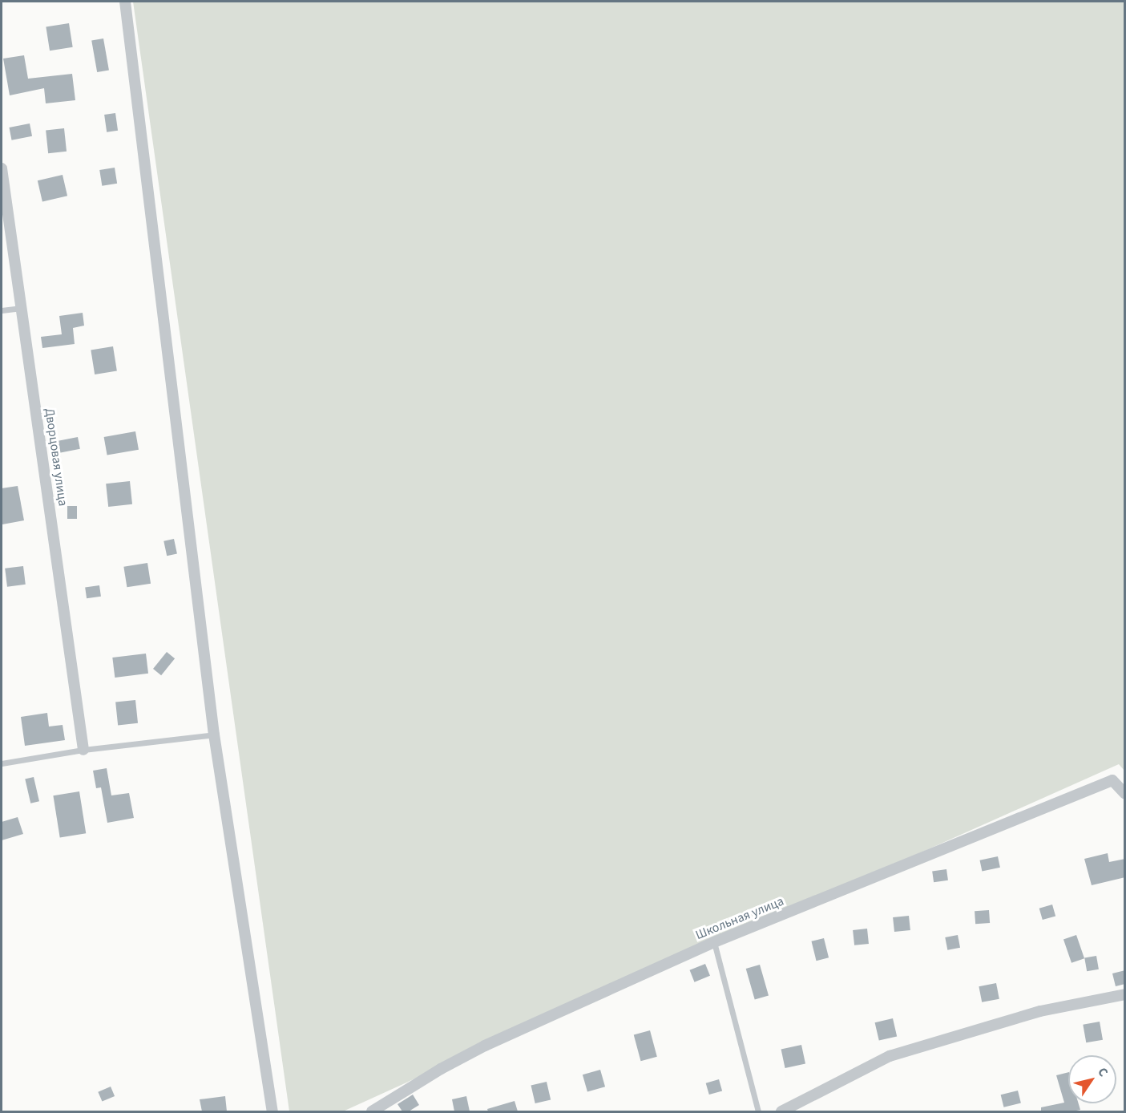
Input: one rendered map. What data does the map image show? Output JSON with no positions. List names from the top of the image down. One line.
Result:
{"streets":{"street":["Дворцовая улица","Школьная улица"]},"north":"top right"}
